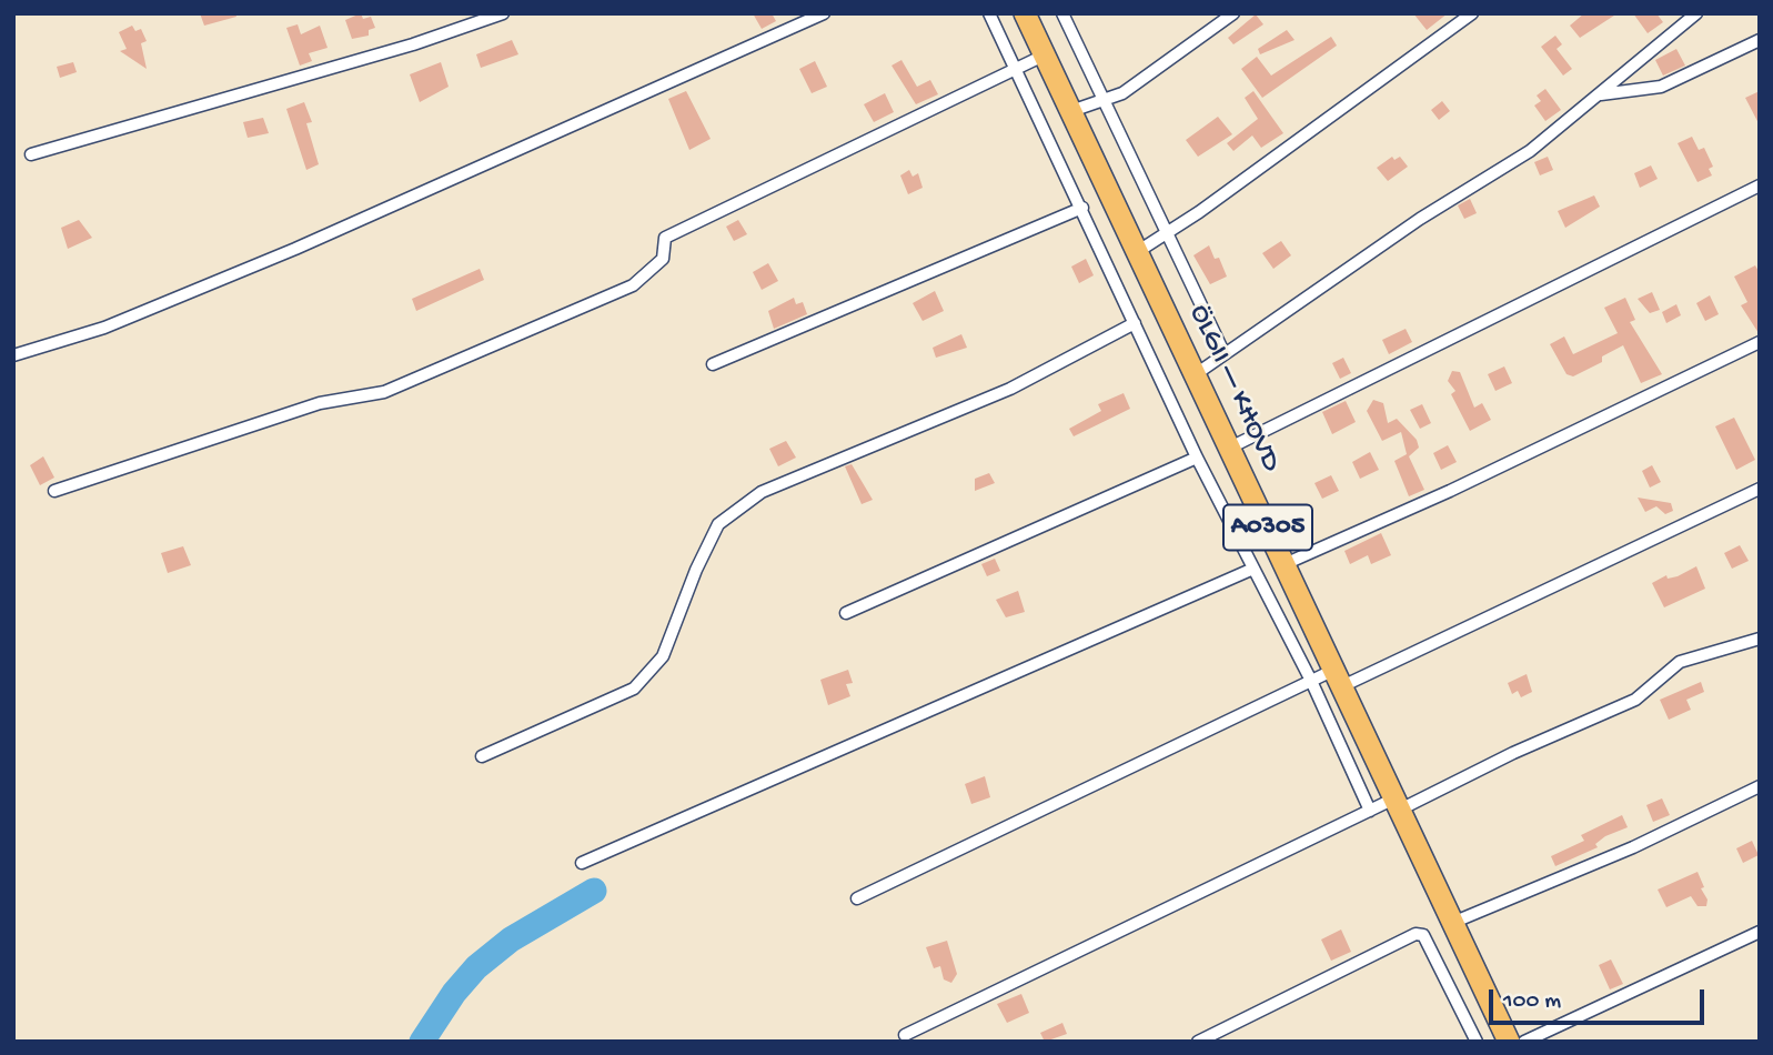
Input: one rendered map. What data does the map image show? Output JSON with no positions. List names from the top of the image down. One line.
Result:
{"streets":{"highway":["ÖLGII — KHOVD","A0305"]},"scale_bar":"100 m"}
